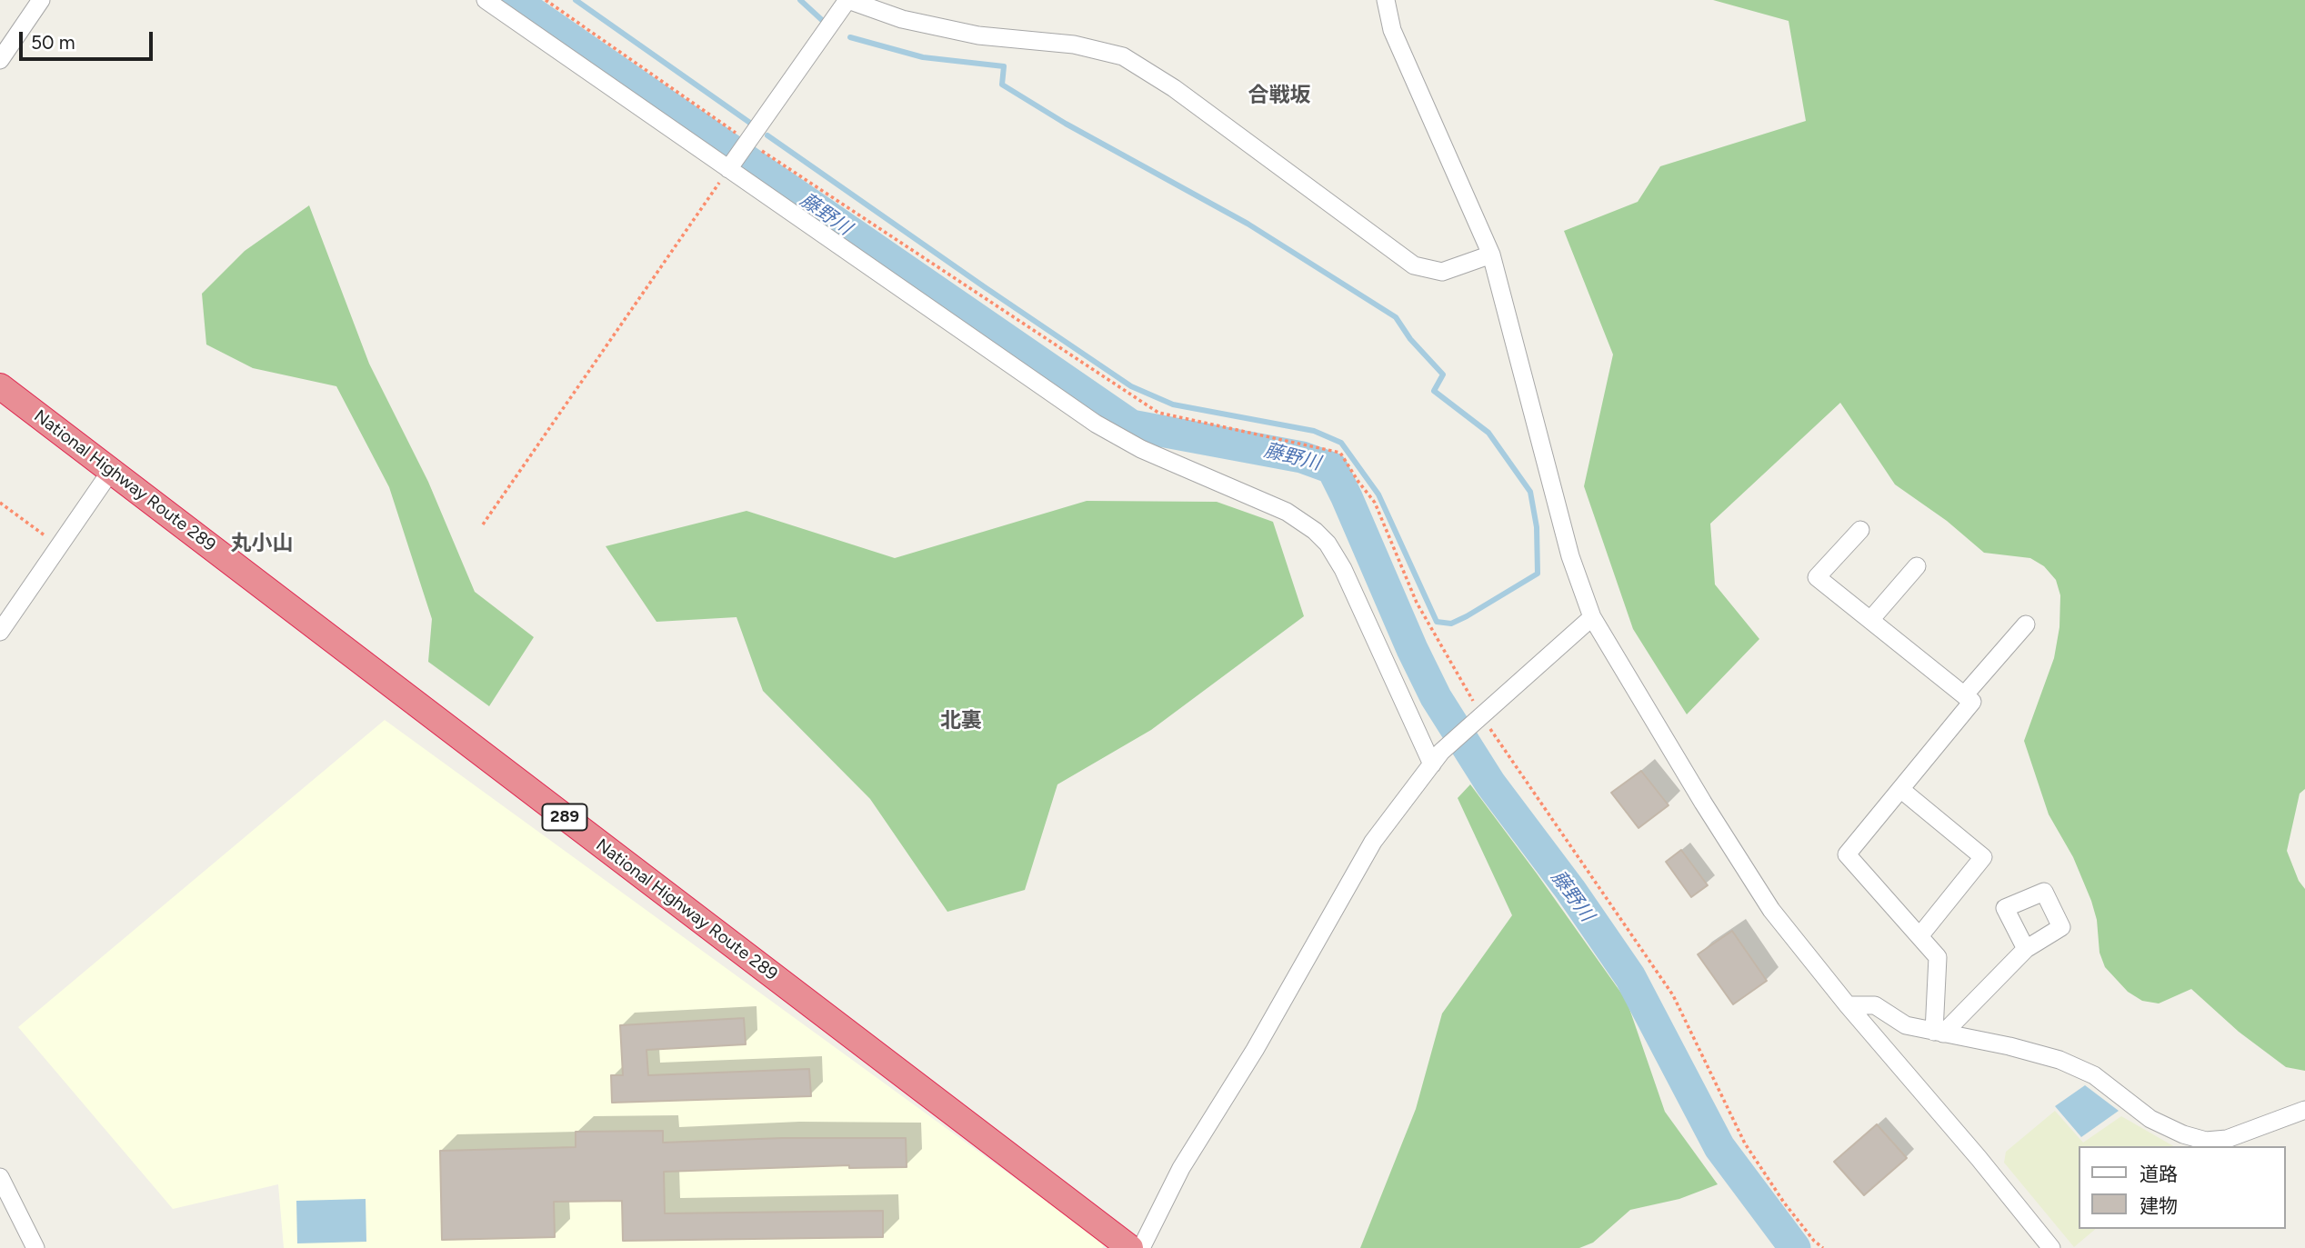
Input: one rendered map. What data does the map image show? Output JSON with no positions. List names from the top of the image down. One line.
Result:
{"streets":{"highway":["National Highway Route 289","289"]},"districts":["合戦坂","丸小山","北裏"],"water":["藤野川"],"legend":["道路","建物"],"scale_bar":"50 m"}
